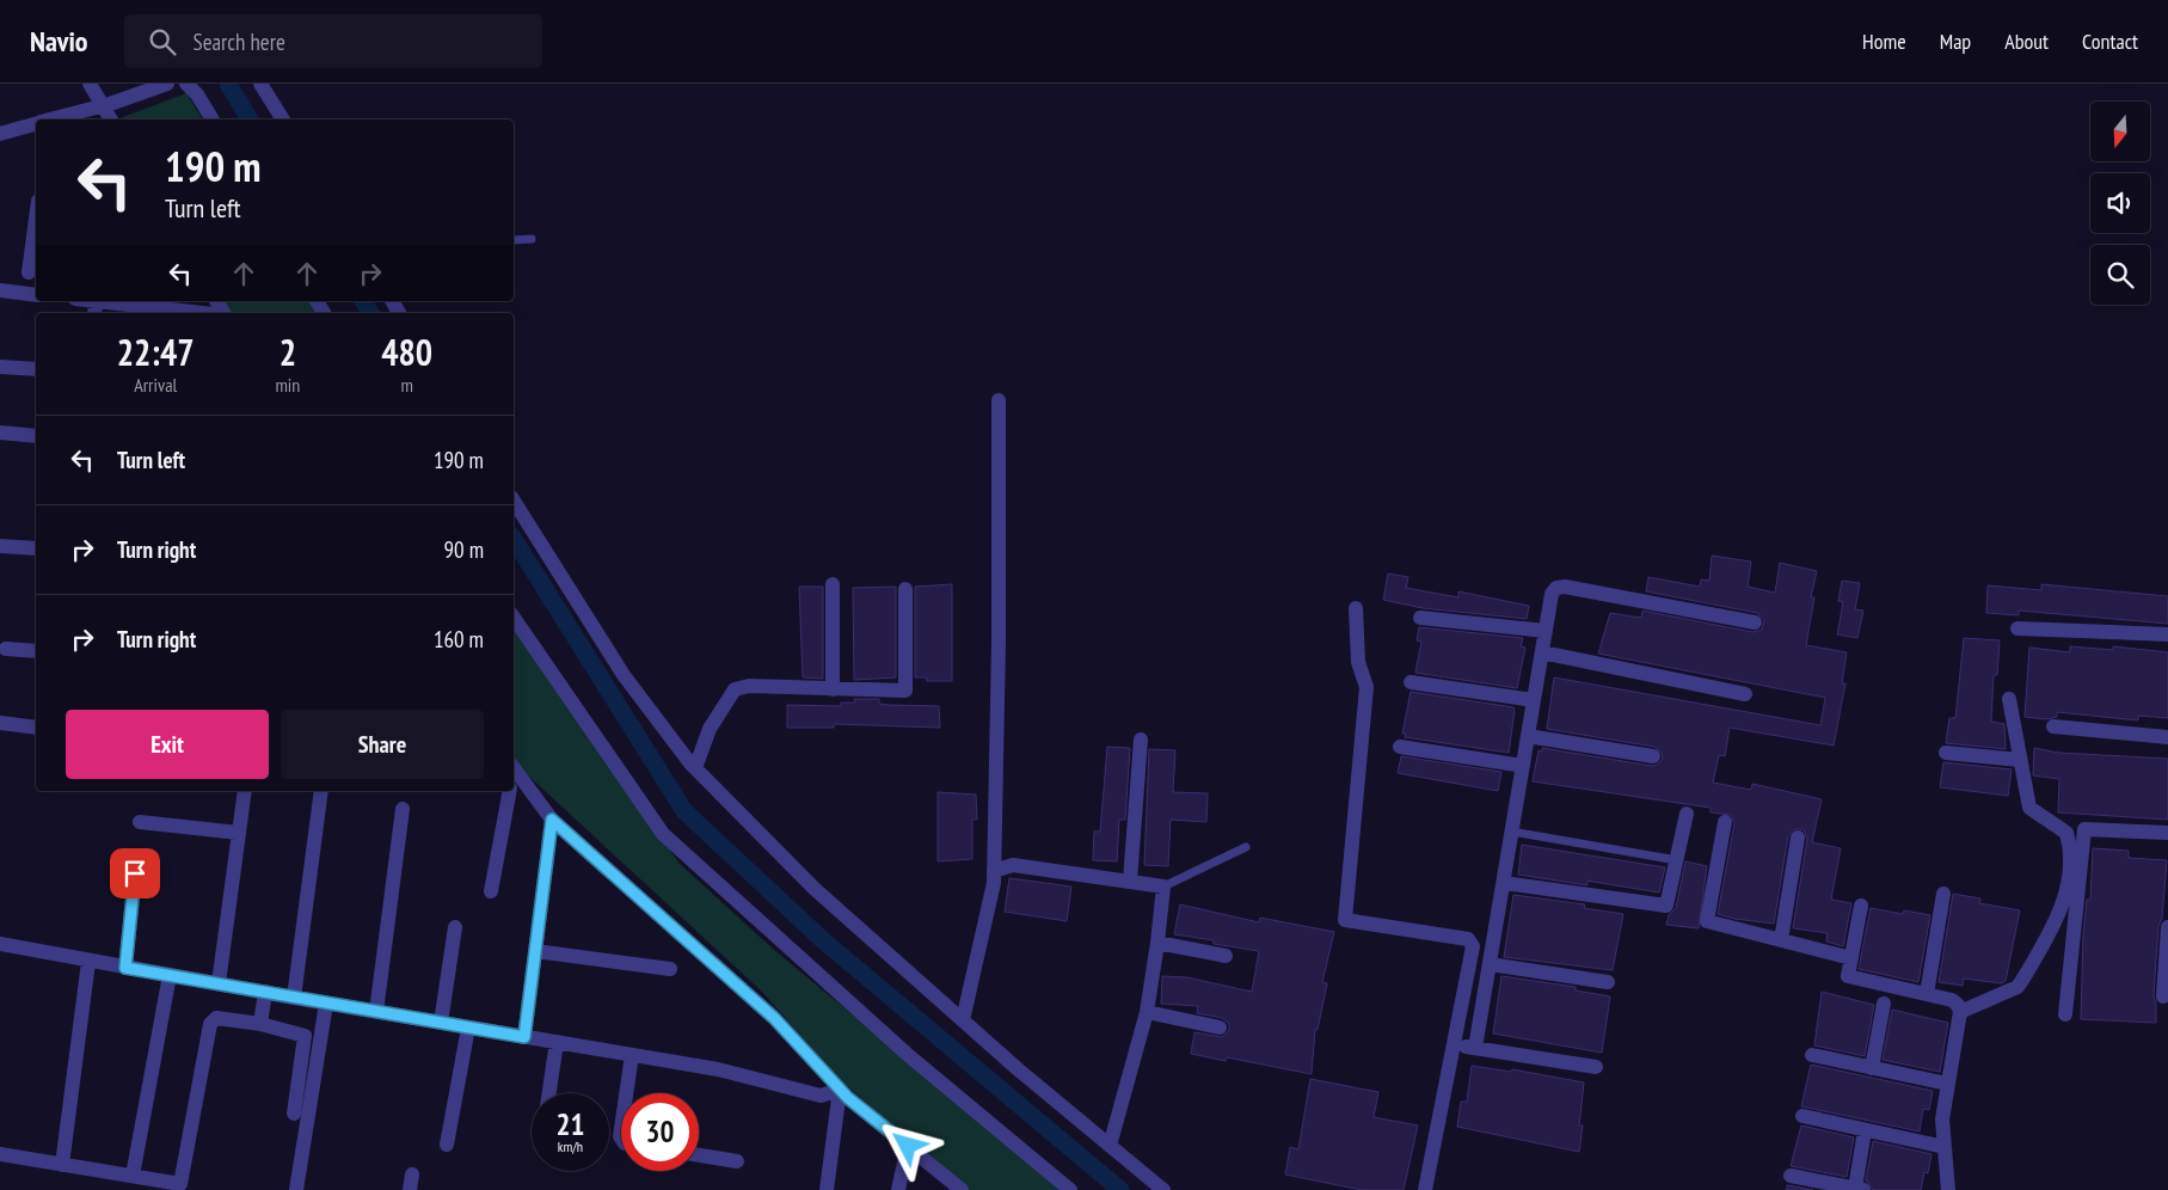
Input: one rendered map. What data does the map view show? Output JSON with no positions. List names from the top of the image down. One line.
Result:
{"north":"bottom","page":{"header":"Navio","search":"Search here","nav":["Home","Map","About","Contact"],"turn":["190 m","Turn left"],"eta":["22:47","Arrival","2","min","480","m"],"list":[{"name":"Turn left","value":"190 m"},{"name":"Turn right","value":"90 m"},{"name":"Turn right","value":"160 m"}],"buttons":["Exit","Share"],"speed":"21 km/h","limit":"30"}}
